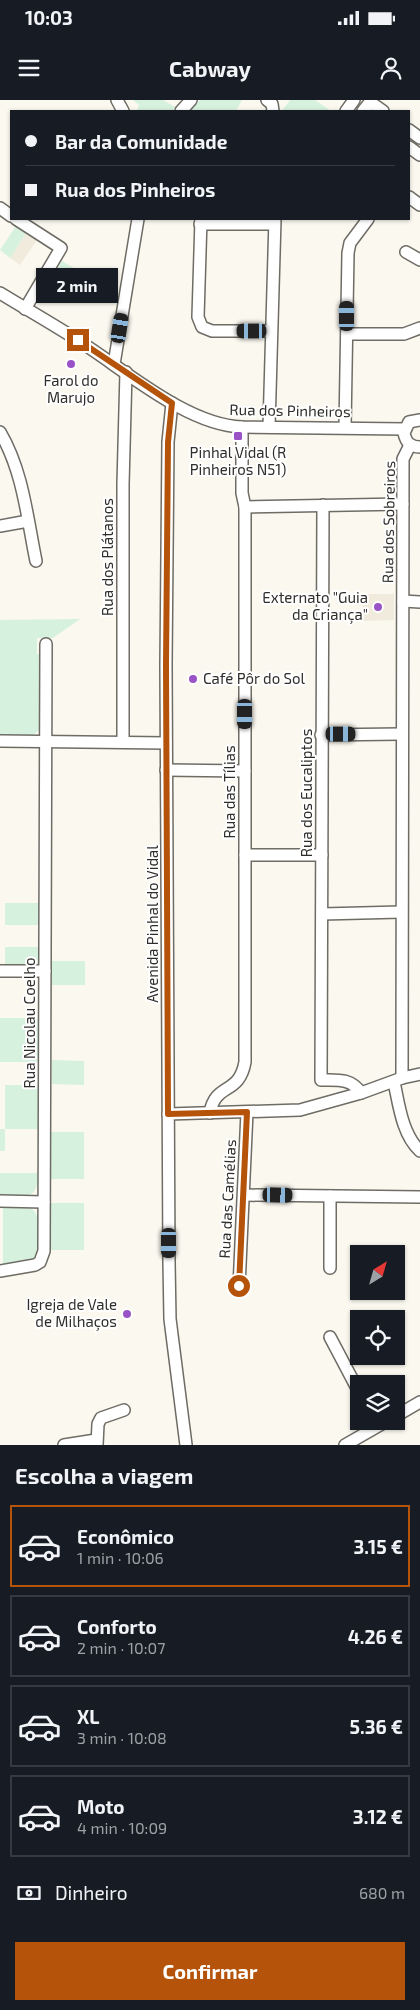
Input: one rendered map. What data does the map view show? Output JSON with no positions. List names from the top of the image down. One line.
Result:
{"streets":{"street":["Rua dos Pinheiros","Rua dos Sobreiros","Rua dos Plátanos","Rua das Tílias","Rua dos Eucaliptos","Avenida Pinhal do Vidal","Rua Nicolau Coelho","Rua das Camélias"]},"crossings":[["Rua dos Pinheiros","Rua dos Plátanos"],["Rua dos Pinheiros","Rua das Tílias"],["Rua dos Pinheiros","Avenida Pinhal do Vidal"]],"places":{"other":["Farol do Marujo","Externato \"Guia da Criança\"","Café Pôr do Sol","Igreja de Vale de Milhaços"],"transit":["Pinhal Vidal (R Pinheiros N51)"]},"north":"top right","page":{"status":"10:03","header":"Cabway","banner":["Bar da Comunidade","Rua dos Pinheiros"],"bubble":"2 min","heading":"Escolha a viagem","list":[{"name":"Econômico","note":"1 min · 10:06","value":"3.15 €"},{"name":"Conforto","note":"2 min · 10:07","value":"4.26 €"},{"name":"XL","note":"3 min · 10:08","value":"5.36 €"},{"name":"Moto","note":"4 min · 10:09","value":"3.12 €"}],"pay":["Dinheiro","680 m"],"buttons":"Confirmar"}}
